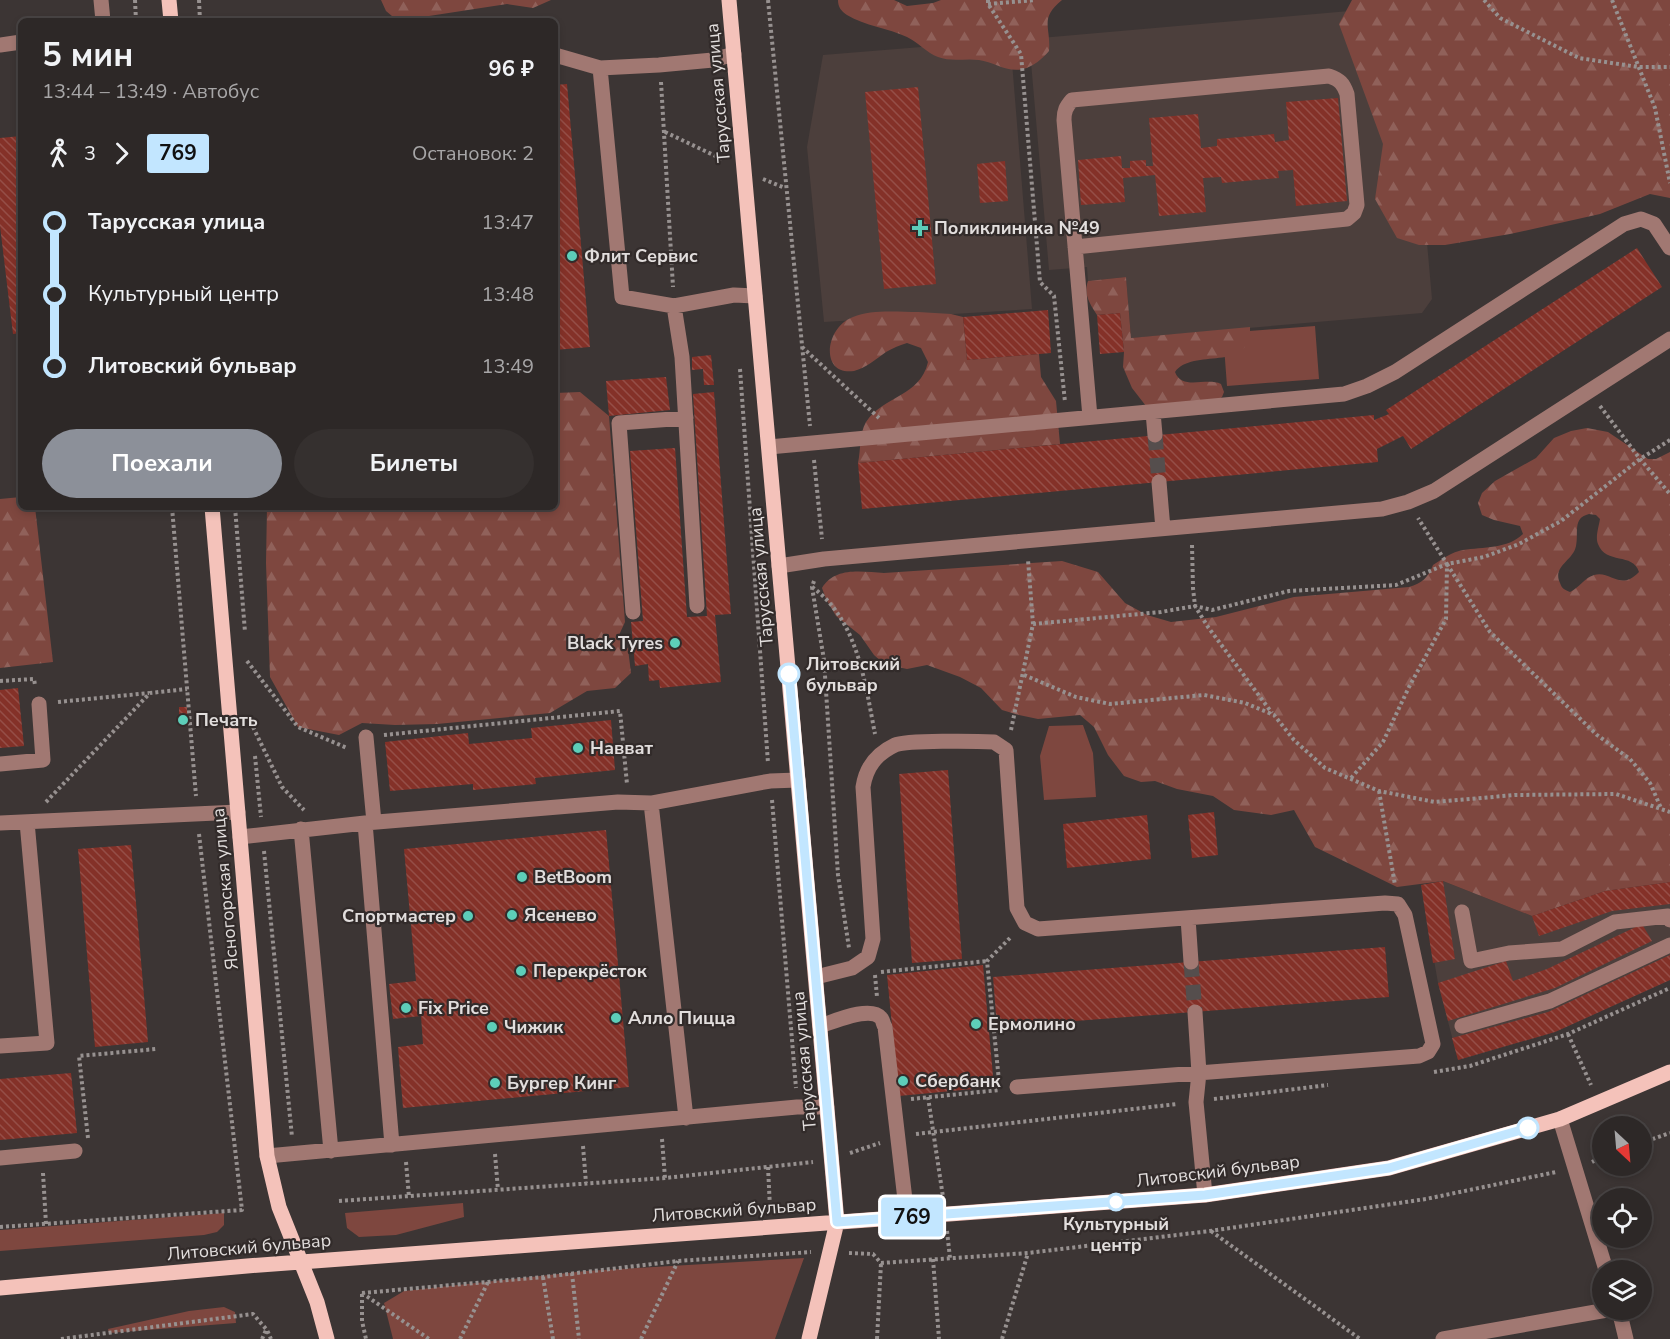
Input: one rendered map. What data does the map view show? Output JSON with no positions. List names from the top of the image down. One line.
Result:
{"streets":{"main road":["Тарусская улица","Ясногорская улица","Литовский бульвар"]},"crossings":[["Тарусская улица","Литовский бульвар"],["Ясногорская улица","Литовский бульвар"]],"places":{"health":["Поликлиника №49"],"other":["Флит Сервис","Black Tyres","Литовский бульвар","Печать","Навват","BetBoom","Ясенево","Спортмастер","Перекрёсток","Fix Price","Алло Пицца","Ермолино","Чижик","Сбербанк","Бургер Кинг","Культурный центр"]},"lines":["bus line 769"],"north":"bottom right","page":{"on_map":"769","heading":["5 мин","13:44 – 13:49 · Автобус","96 ₽"],"legs":["3","769","Остановок: 2"],"list":[{"name":"Тарусская улица","value":"13:47"},{"name":"Культурный центр","value":"13:48"},{"name":"Литовский бульвар","value":"13:49"}],"buttons":["Поехали","Билеты"]}}
